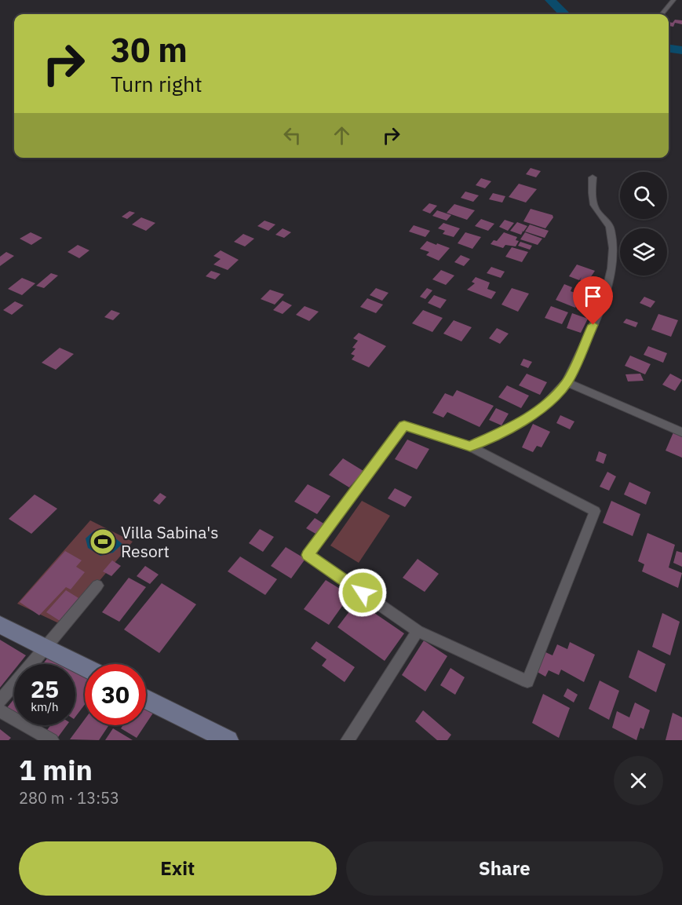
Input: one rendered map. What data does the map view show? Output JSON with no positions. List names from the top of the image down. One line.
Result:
{"places":{"sports":["Villa Sabina's Resort"]},"page":{"turn":["30 m","Turn right"],"speed":"25 km/h","limit":"30","heading":["1 min","280 m · 13:53"],"buttons":["Exit","Share"]}}
